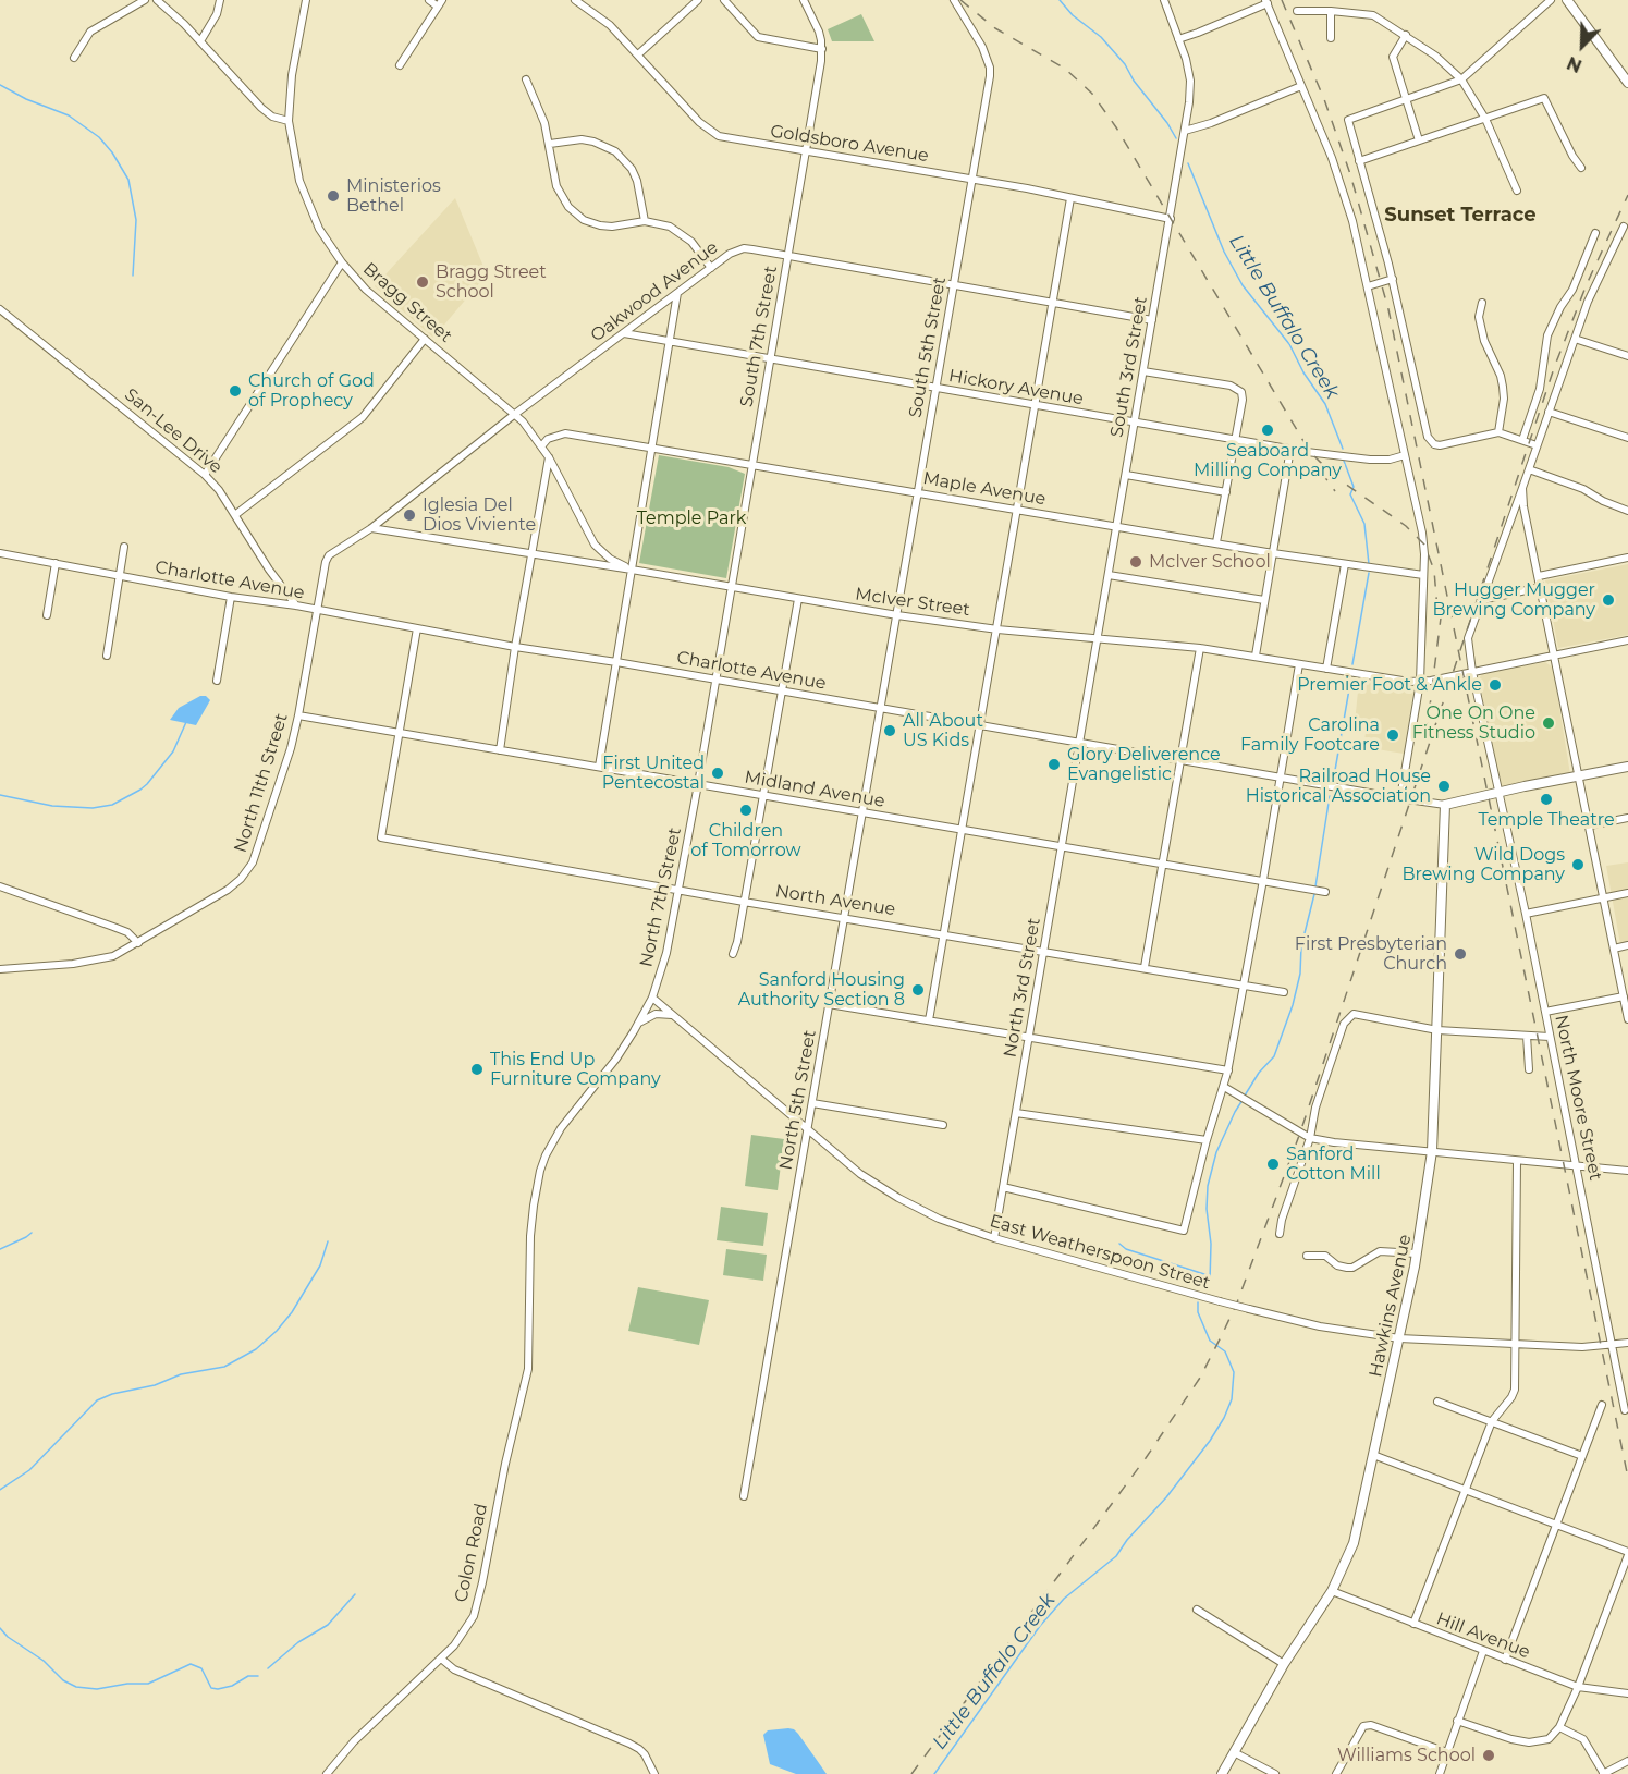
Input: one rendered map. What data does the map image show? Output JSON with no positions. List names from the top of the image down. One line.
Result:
{"streets":{"main road":["Charlotte Avenue","Hawkins Avenue"],"street":["Goldsboro Avenue","Oakwood Avenue","Bragg Street","South 7th Street","South 5th Street","South 3rd Street","Hickory Avenue","San-Lee Drive","Maple Avenue","McIver Street","North 11th Street","Midland Avenue","North 7th Street","North Avenue","North 3rd Street","North Moore Street","North 5th Street","East Weatherspoon Street","Colon Road","Hill Avenue"]},"crossings":[["Goldsboro Avenue","South 7th Street"],["Goldsboro Avenue","South 5th Street"],["Goldsboro Avenue","South 3rd Street"],["Oakwood Avenue","Bragg Street"],["Oakwood Avenue","South 7th Street"],["Oakwood Avenue","South 5th Street"],["Oakwood Avenue","South 3rd Street"],["Oakwood Avenue","Hickory Avenue"],["Oakwood Avenue","Charlotte Avenue"],["Oakwood Avenue","McIver Street"],["Oakwood Avenue","North 11th Street"],["Bragg Street","Maple Avenue"],["Bragg Street","McIver Street"],["South 7th Street","Hickory Avenue"],["South 7th Street","Maple Avenue"],["South 7th Street","Charlotte Avenue"],["South 7th Street","McIver Street"],["South 7th Street","North 7th Street"],["South 5th Street","Hickory Avenue"],["South 5th Street","Maple Avenue"],["South 5th Street","Charlotte Avenue"],["South 5th Street","McIver Street"],["South 5th Street","North 5th Street"],["South 3rd Street","Hickory Avenue"],["South 3rd Street","Maple Avenue"],["South 3rd Street","Charlotte Avenue"],["South 3rd Street","McIver Street"],["South 3rd Street","North 3rd Street"],["San-Lee Drive","Charlotte Avenue"],["Charlotte Avenue","North 11th Street"],["Charlotte Avenue","North 7th Street"],["Charlotte Avenue","North 3rd Street"],["Charlotte Avenue","North Moore Street"],["Charlotte Avenue","North 5th Street"],["Charlotte Avenue","Hawkins Avenue"],["McIver Street","North Moore Street"],["North 11th Street","Midland Avenue"],["Midland Avenue","North 7th Street"],["Midland Avenue","North Avenue"],["Midland Avenue","North 3rd Street"],["Midland Avenue","North 5th Street"],["North 7th Street","North Avenue"],["North 7th Street","East Weatherspoon Street"],["North 7th Street","Colon Road"],["North Avenue","North 3rd Street"],["North Avenue","North 5th Street"],["North 3rd Street","East Weatherspoon Street"],["North Moore Street","East Weatherspoon Street"],["North 5th Street","East Weatherspoon Street"],["East Weatherspoon Street","Hawkins Avenue"],["Hawkins Avenue","Hill Avenue"]],"districts":["Sunset Terrace"],"water":["Little Buffalo Creek"],"parks":["Temple Park"],"places":["Ministerios Bethel","Bragg Street School","Church of God of Prophecy","Seaboard Milling Company","Iglesia Del Dios Viviente","McIver School","Hugger Mugger Brewing Company","Premier Foot & Ankle","One On One Fitness Studio","All About US Kids","Carolina Family Footcare","Glory Deliverence Evangelistic","First United Pentecostal","Railroad House Historical Association","Temple Theatre","Children of Tomorrow","Wild Dogs Brewing Company","First Presbyterian Church","Sanford Housing Authority Section 8","This End Up Furniture Company","Sanford Cotton Mill","Williams School"],"north":"bottom left"}
